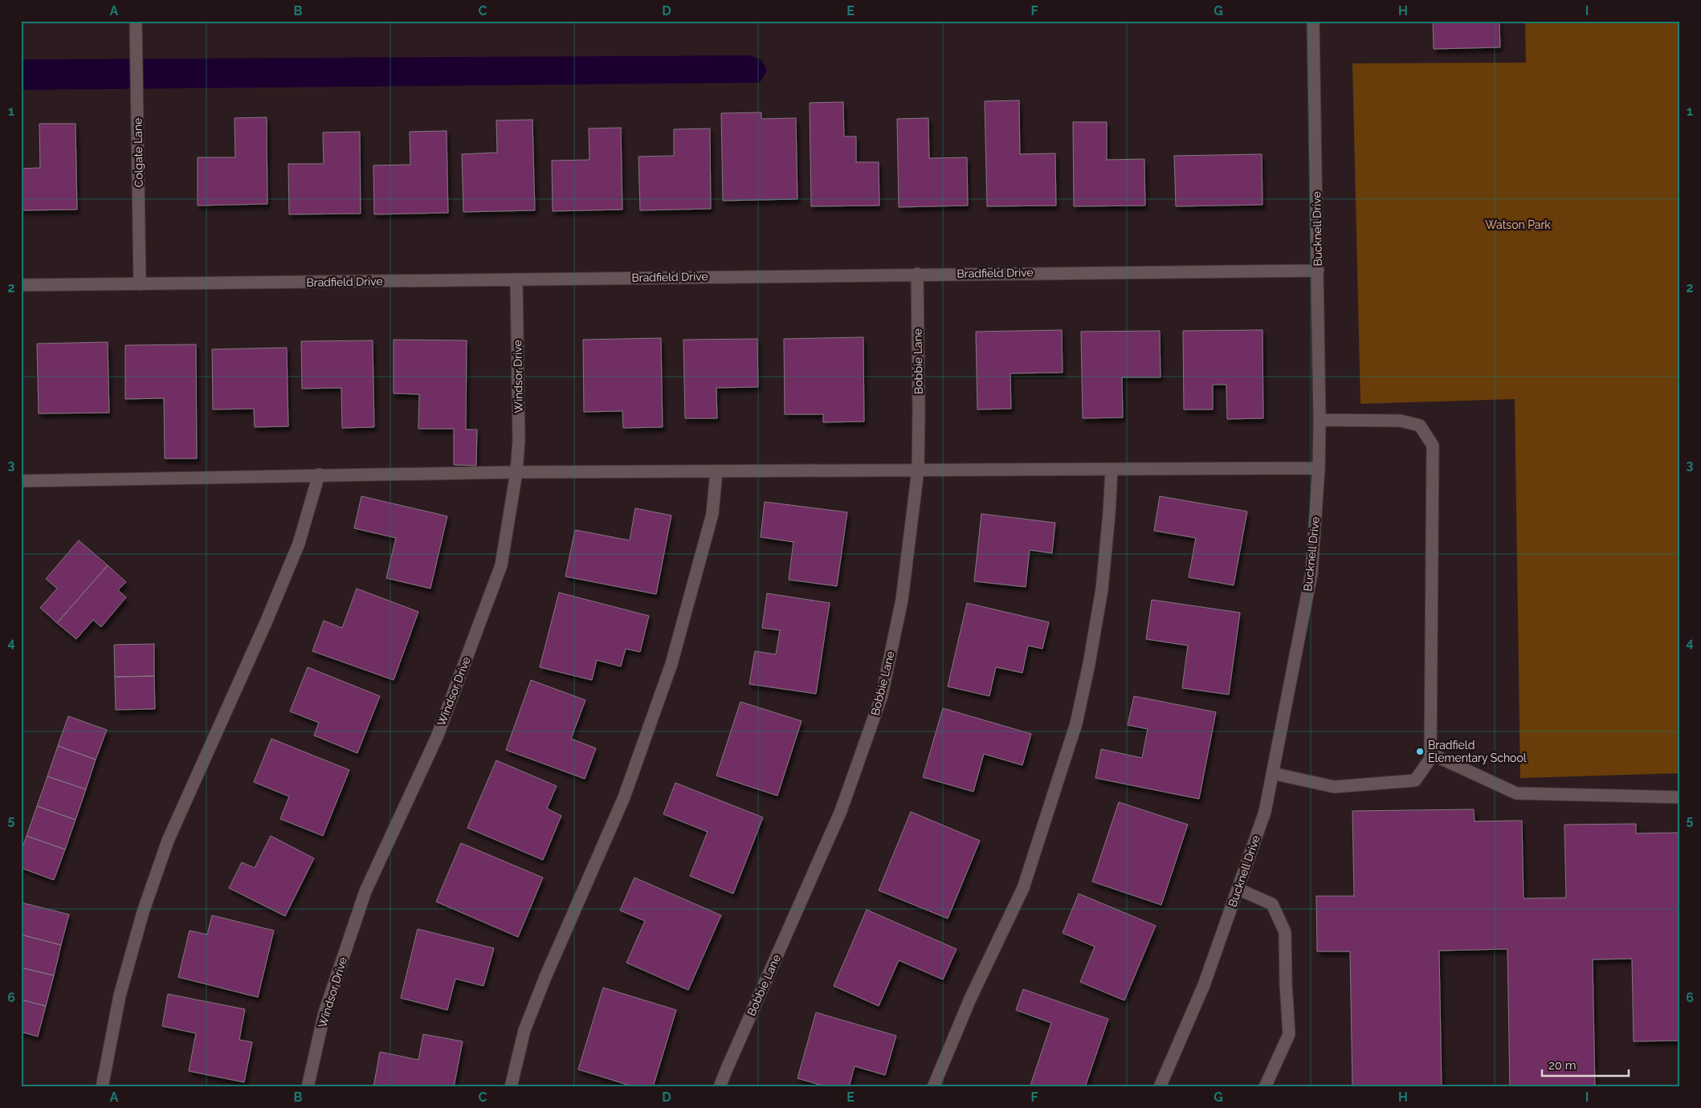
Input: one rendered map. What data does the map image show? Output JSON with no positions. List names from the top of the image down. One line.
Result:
{"streets":{"street":["Colgate Lane","Bucknell Drive","Bradfield Drive","Bobbie Lane","Windsor Drive"]},"crossings":[["Colgate Lane","Bradfield Drive"],["Bucknell Drive","Bradfield Drive"],["Bradfield Drive","Bobbie Lane"],["Bradfield Drive","Windsor Drive"]],"parks":["Watson Park"],"places":["Bradfield Elementary School"],"scale_bar":"20 m","grid":{"columns":["A","B","C","D","E","F","G","H","I"],"rows":["1","2","3","4","5","6"]}}
